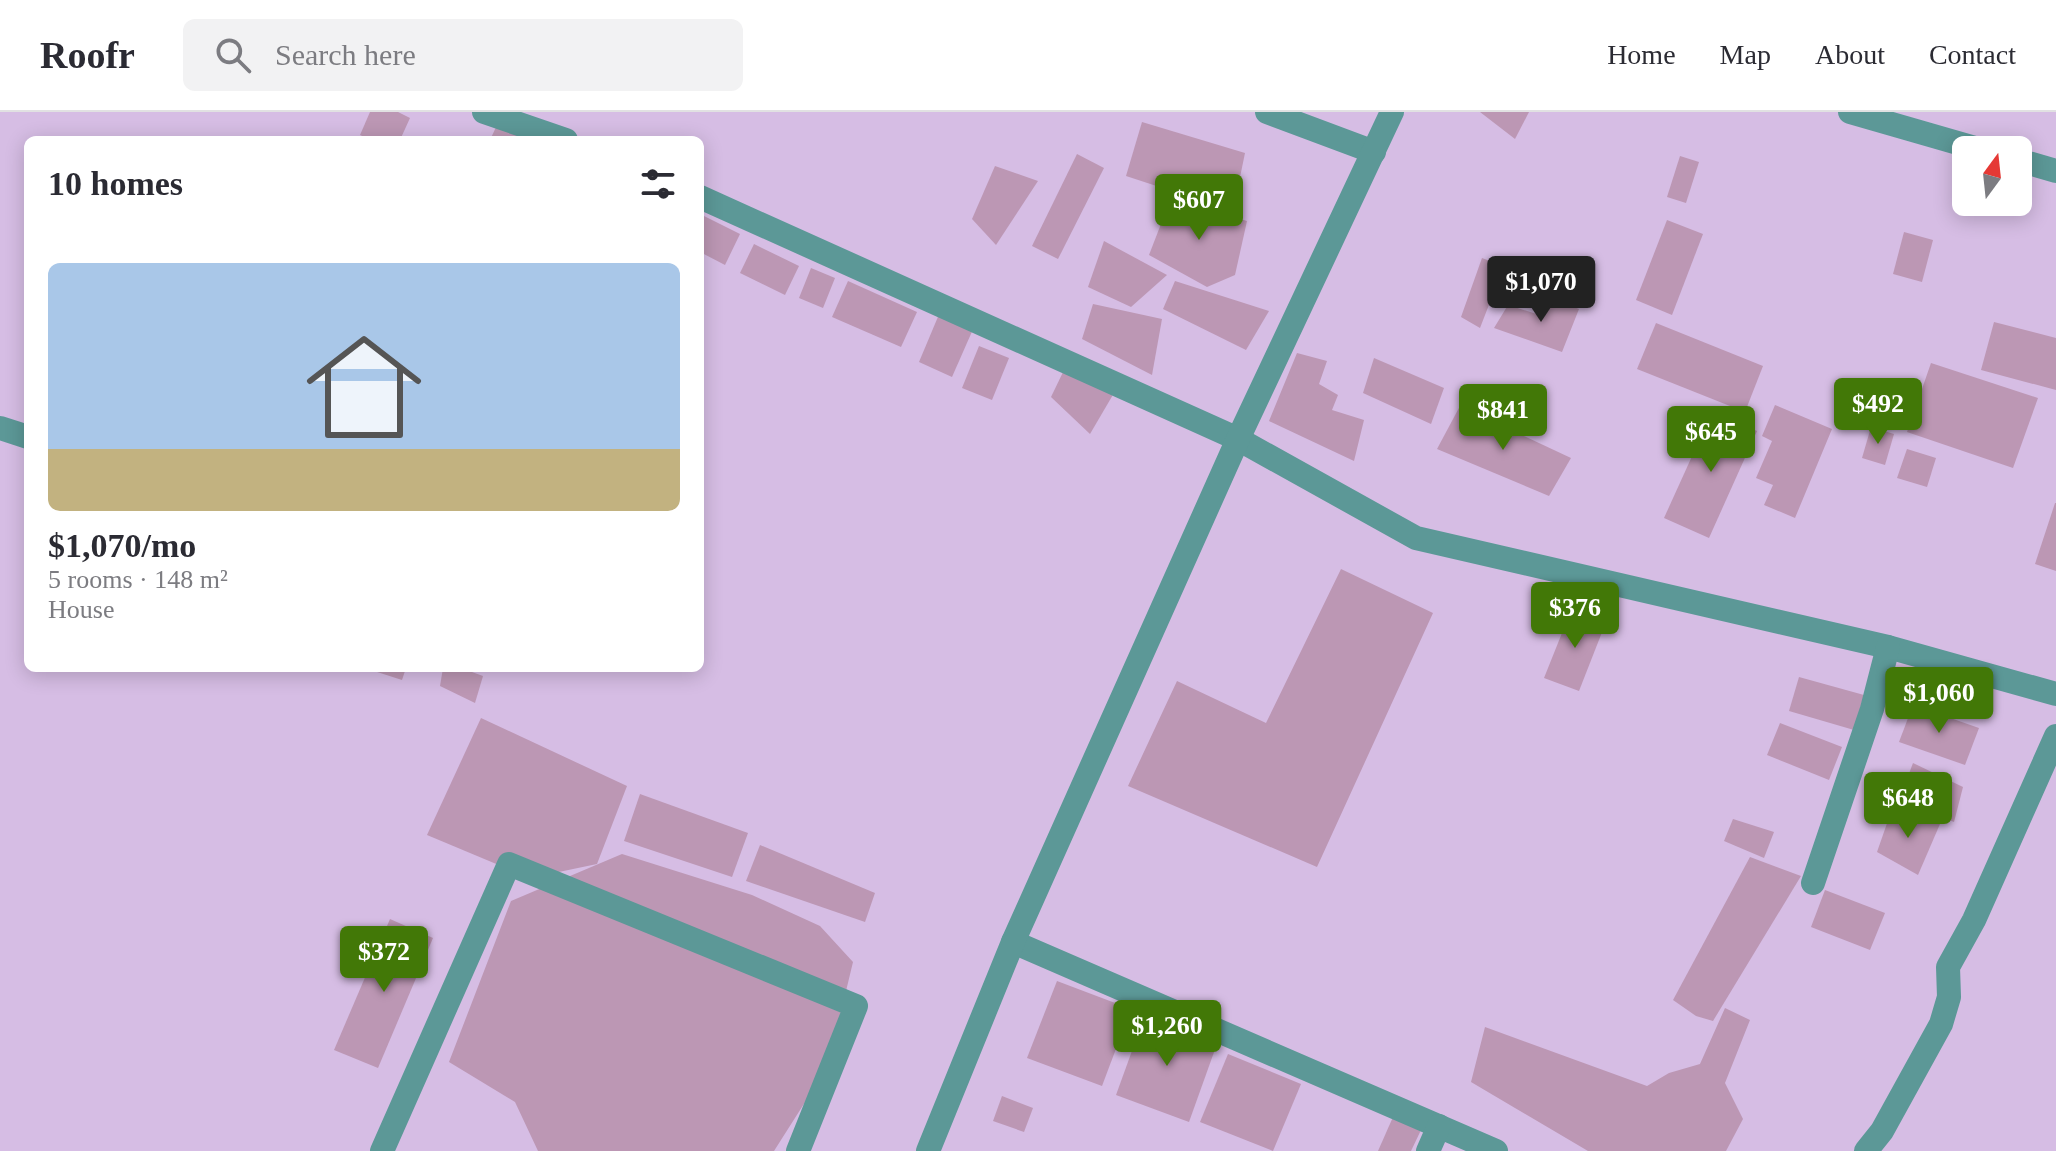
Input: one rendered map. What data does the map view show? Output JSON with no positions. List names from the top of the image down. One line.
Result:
{"north":"top","page":{"header":"Roofr","search":"Search here","nav":["Home","Map","About","Contact"],"heading":"10 homes","price":["$607","$1,070","$492","$841","$645","$376","$1,060","$648","$372","$1,260"],"list":[{"name":"$1,070/mo","note":"5 rooms · 148 m² · House"}]}}
